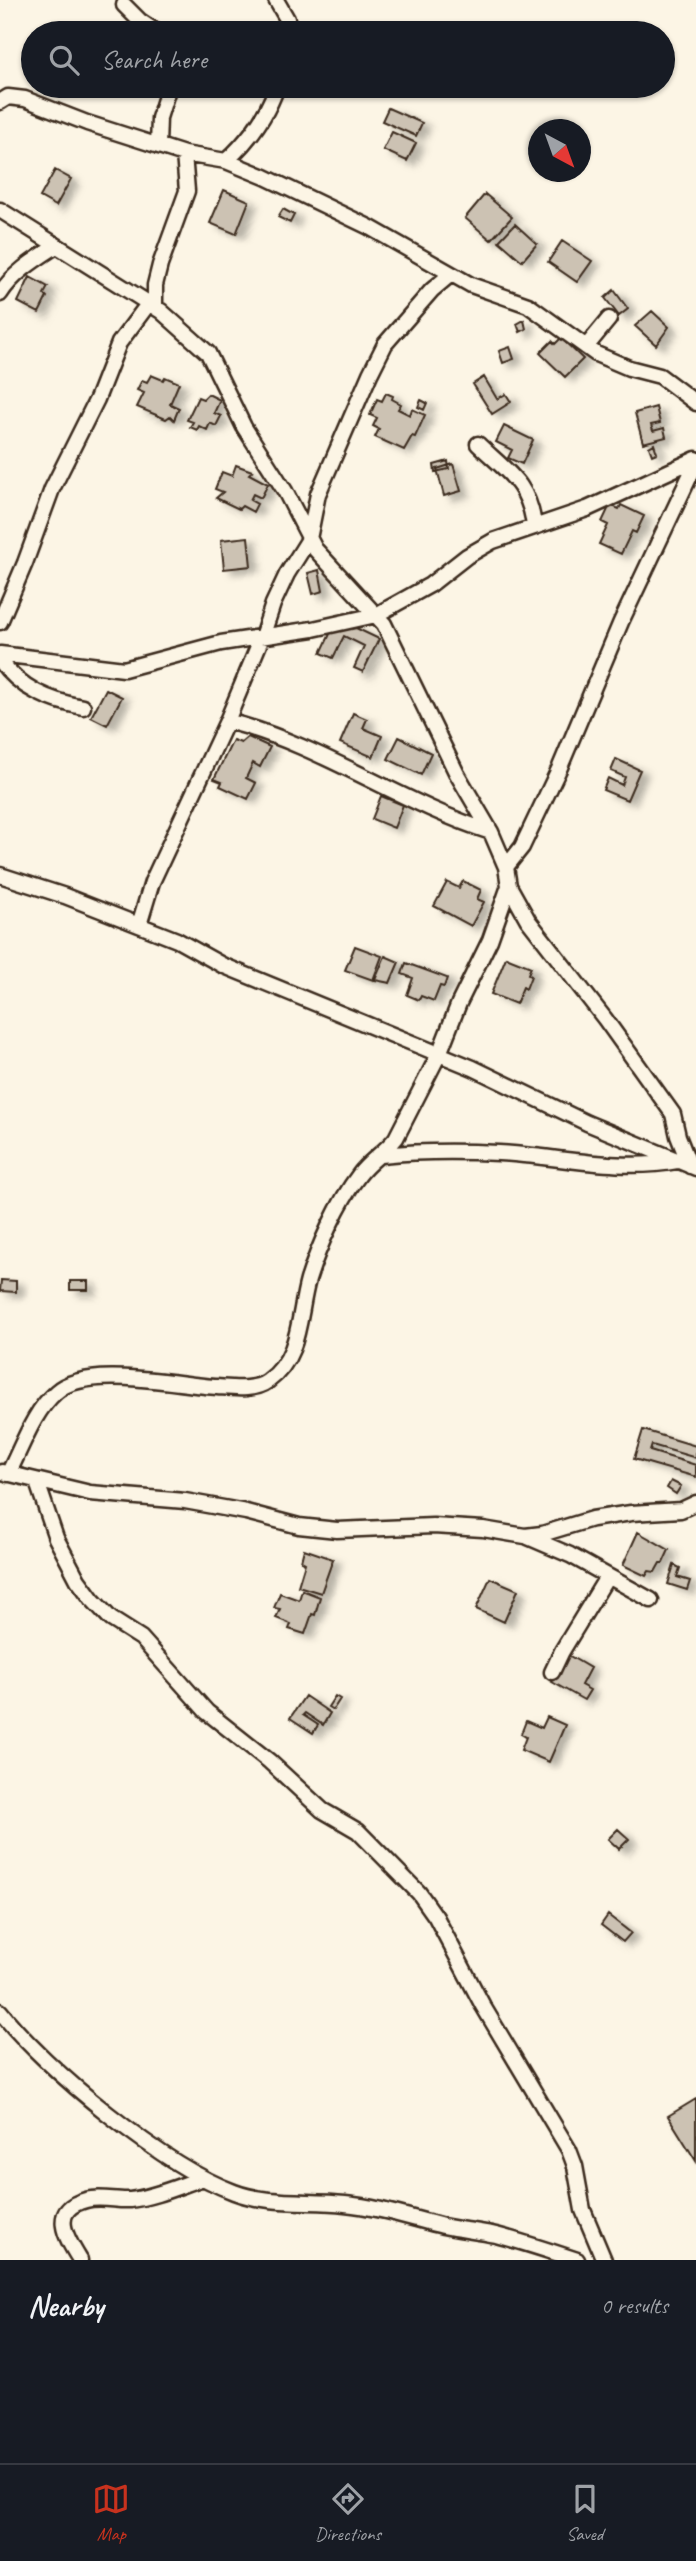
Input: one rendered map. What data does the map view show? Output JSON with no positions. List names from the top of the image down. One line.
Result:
{"north":"bottom right","page":{"search":"Search here","heading":["Nearby","0 results"],"nav":["Map","Directions","Saved"]}}
